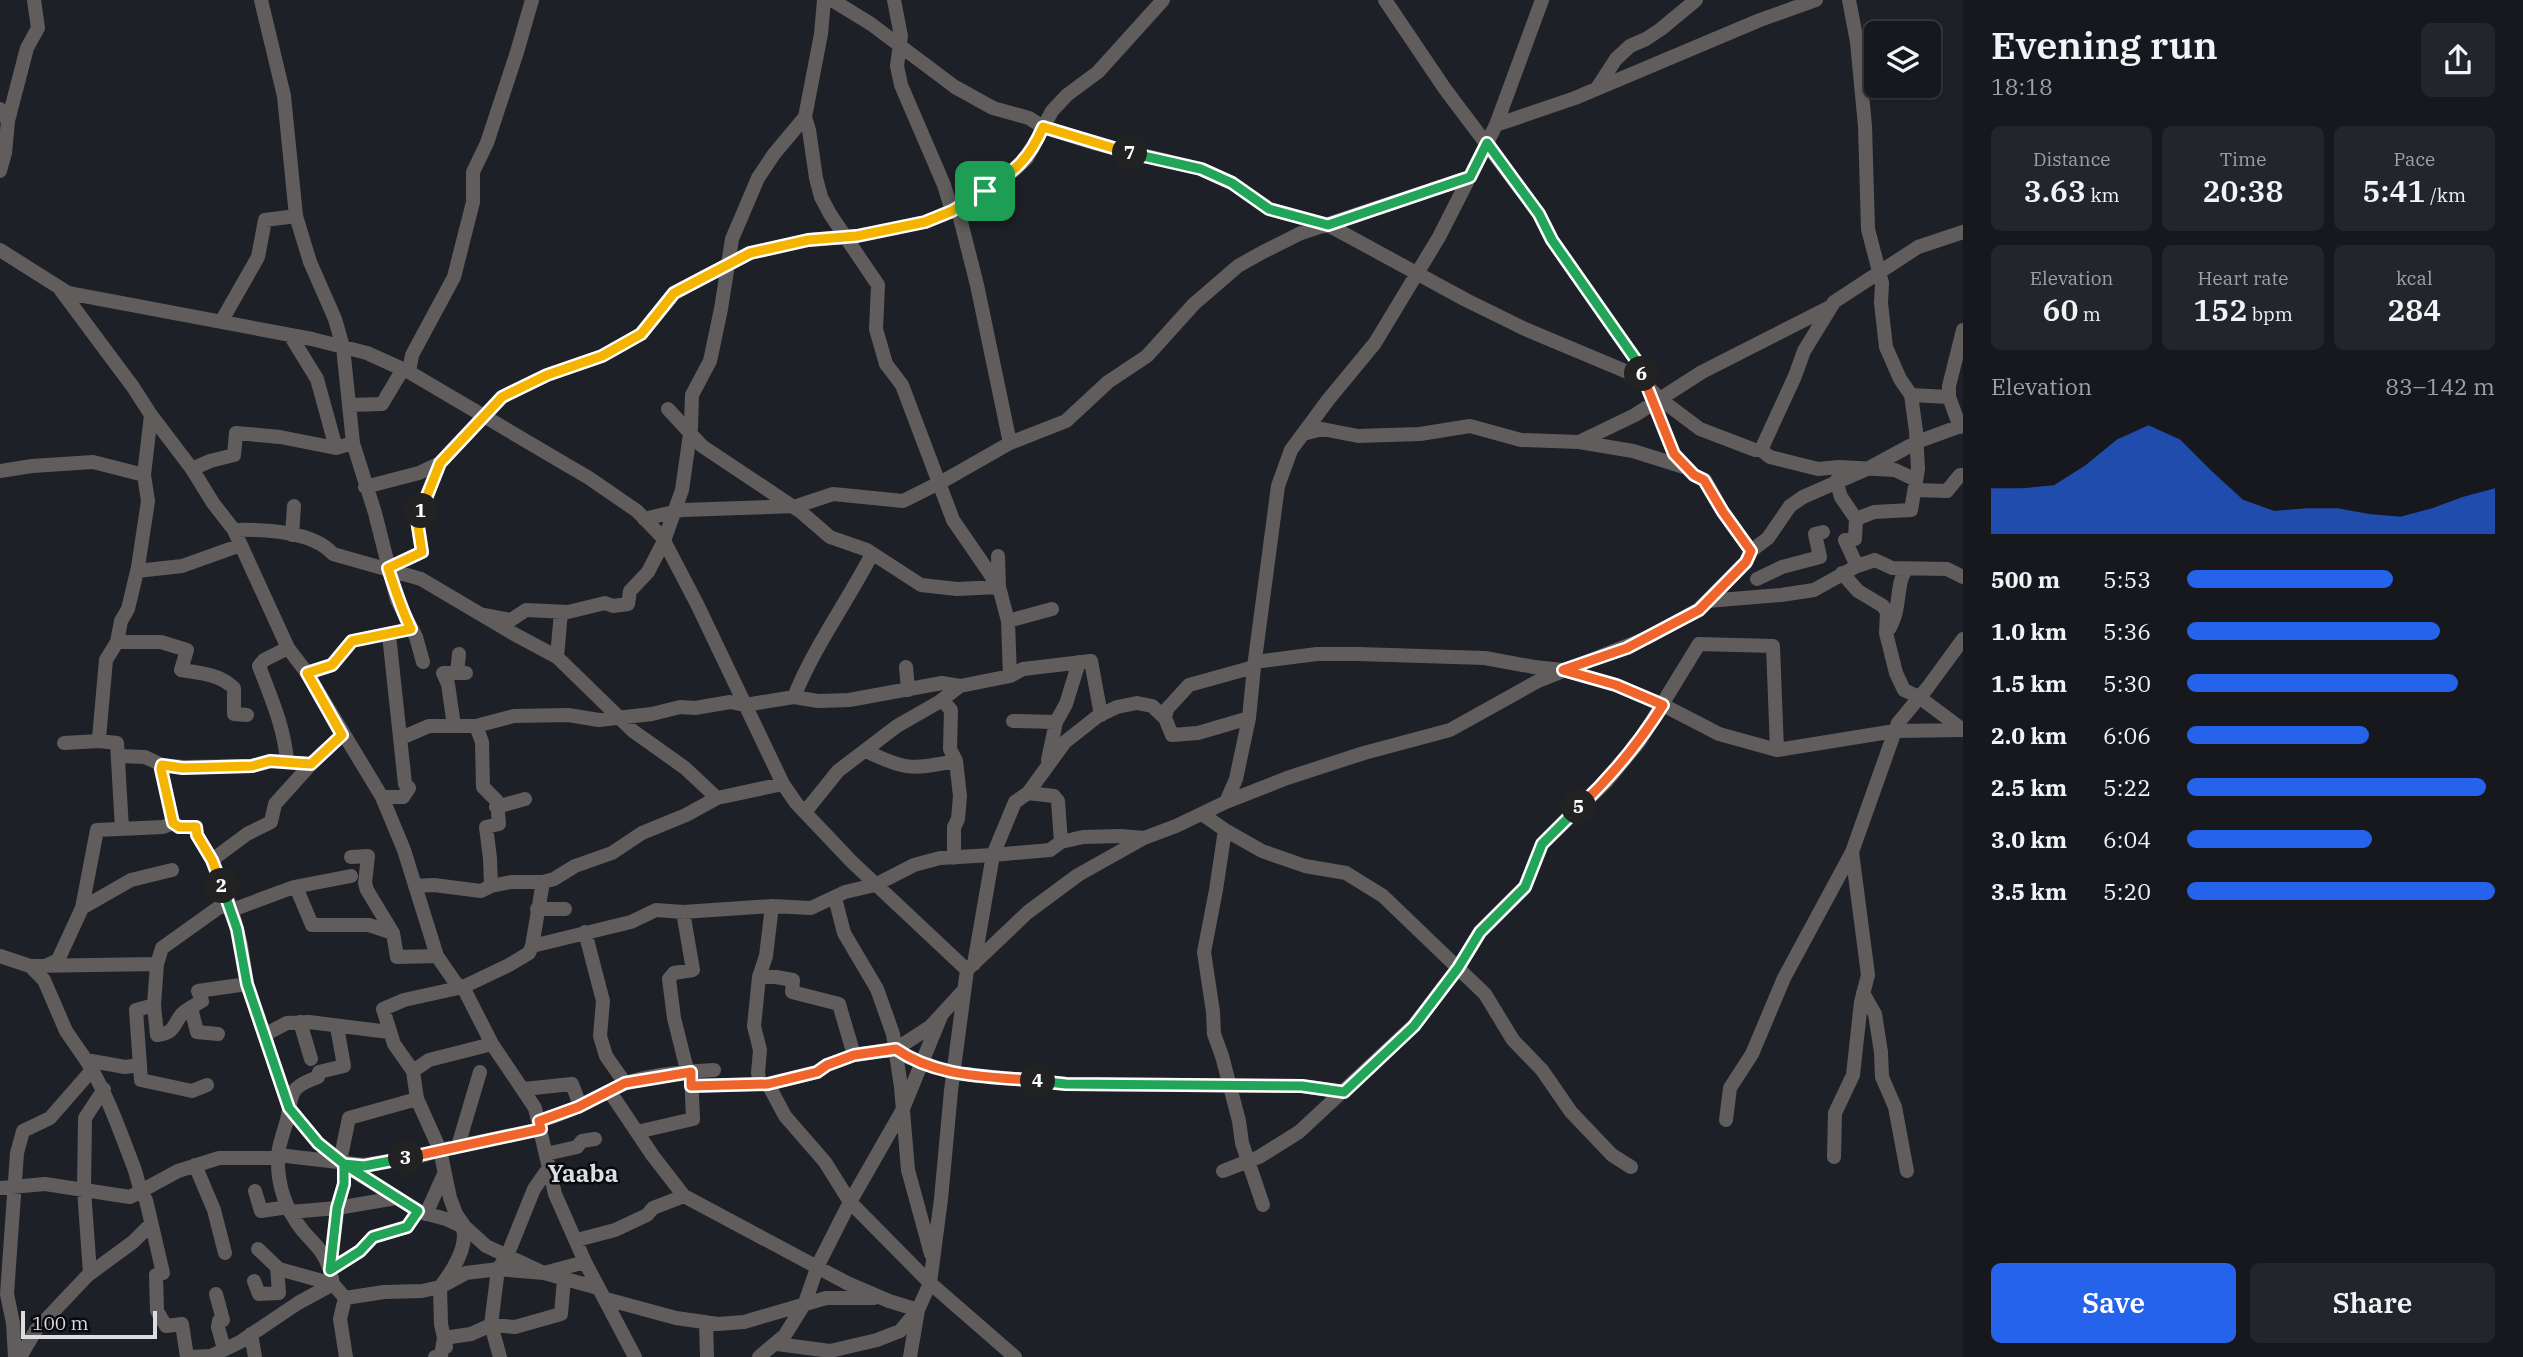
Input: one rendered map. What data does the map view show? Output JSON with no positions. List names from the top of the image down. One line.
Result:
{"districts":["Yaaba"],"scale_bar":"100 m","page":{"heading":["Evening run","18:18"],"stats":[["Distance","3.63 km"],["Time","20:38"],["Pace","5:41 /km"],["Elevation","60 m"],["Heart rate","152 bpm"],["kcal","284"]],"pins":["7","6","1","5","2","4","3"],"chart":["Elevation","83–142 m"],"list":[{"name":"500 m","note":"5:53"},{"name":"1.0 km","note":"5:36"},{"name":"1.5 km","note":"5:30"},{"name":"2.0 km","note":"6:06"},{"name":"2.5 km","note":"5:22"},{"name":"3.0 km","note":"6:04"},{"name":"3.5 km","note":"5:20"}],"buttons":["Save","Share"],"scale":"100 m"}}
